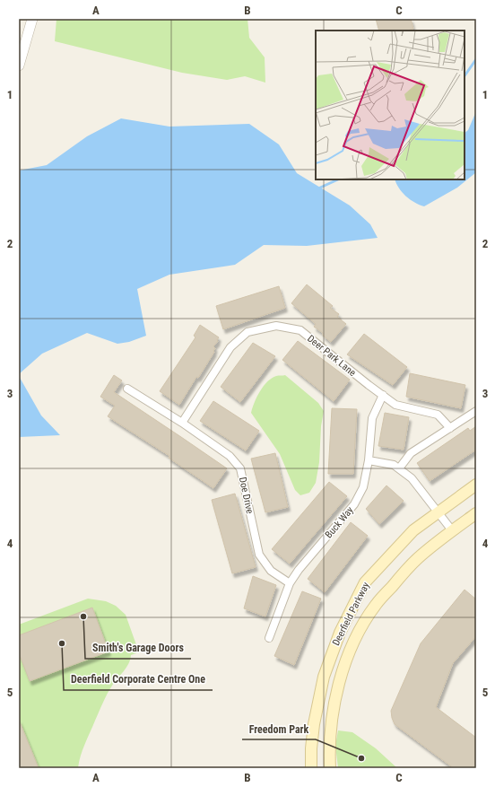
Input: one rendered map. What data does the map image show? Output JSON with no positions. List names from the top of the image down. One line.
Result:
{"streets":{"main road":["Deerfield Parkway"],"street":["Deer Park Lane","Doe Drive","Buck Way"]},"crossings":[["Deer Park Lane","Doe Drive"],["Deer Park Lane","Buck Way"],["Doe Drive","Buck Way"]],"places":["Smith's Garage Doors","Deerfield Corporate Centre One","Freedom Park"],"grid":{"columns":["A","B","C"],"rows":["1","2","3","4","5"]}}
